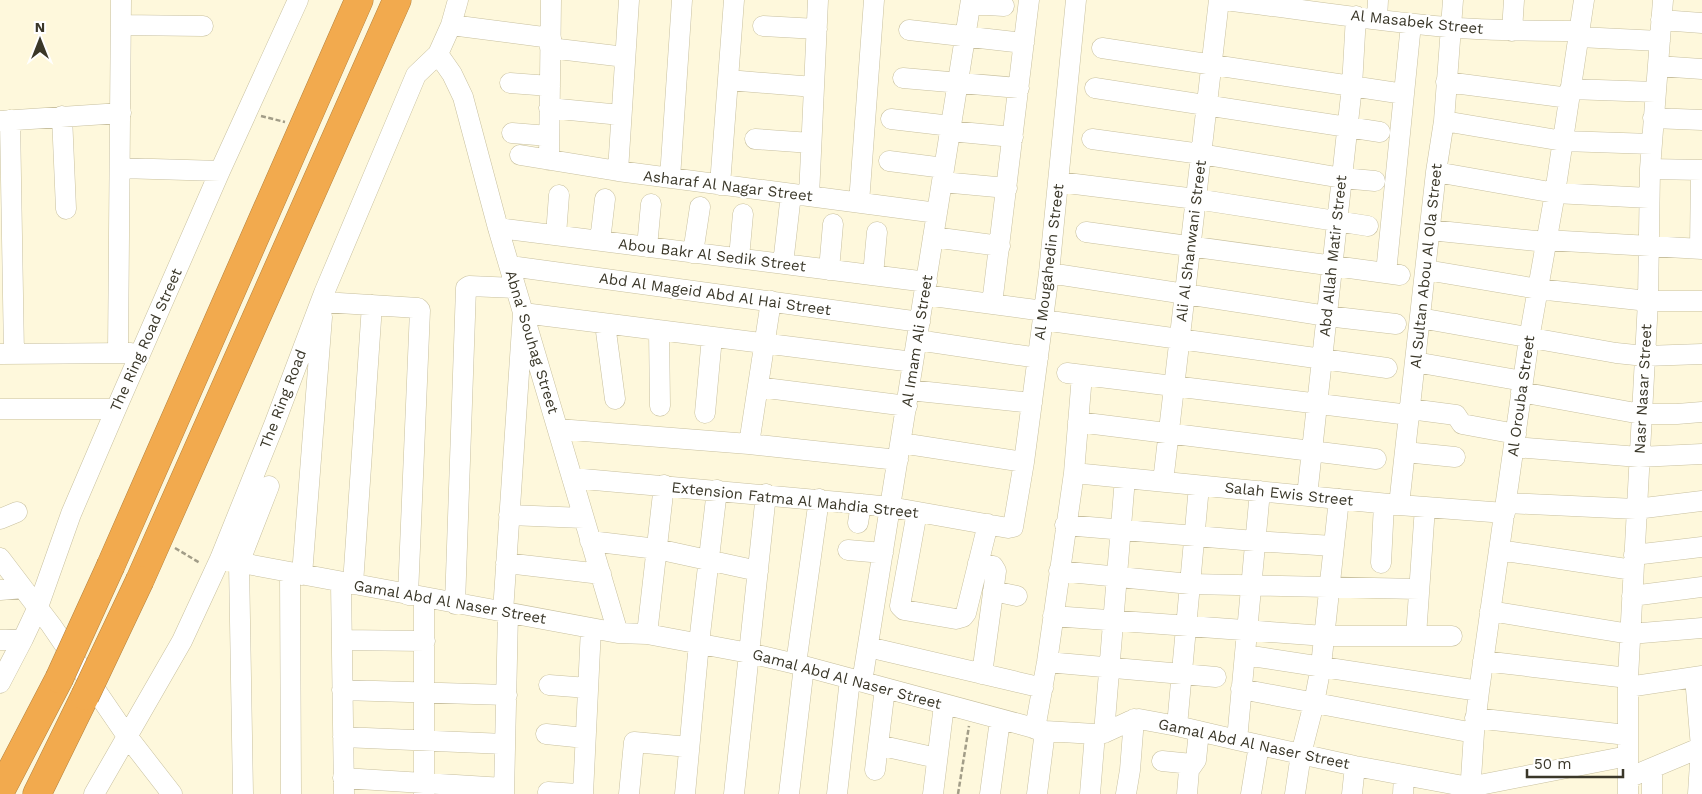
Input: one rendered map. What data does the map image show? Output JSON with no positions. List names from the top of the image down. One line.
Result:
{"streets":{"street":["Al Masabek Street","Asharaf Al Nagar Street","Ali Al Shanwani Street","Abou Bakr Al Sedik Street","Abd Allah Matir Street","Al Mougahedin Street","Al Sultan Abou Al Ola Street","Abd Al Mageid Abd Al Hai Street","The Ring Road Street","Al Imam Ali Street","Abna' Souhag Street","Nasr Nasar Street","Al Orouba Street","The Ring Road","Salah Ewis Street","Extension Fatma Al Mahdia Street","Gamal Abd Al Naser Street"]},"crossings":[["Al Masabek Street","Abd Allah Matir Street"],["Al Masabek Street","Al Sultan Abou Al Ola Street"],["Al Masabek Street","Nasr Nasar Street"],["Al Masabek Street","Al Orouba Street"],["Asharaf Al Nagar Street","Al Imam Ali Street"],["Ali Al Shanwani Street","Abou Bakr Al Sedik Street"],["Ali Al Shanwani Street","Salah Ewis Street"],["Abou Bakr Al Sedik Street","Abd Allah Matir Street"],["Abou Bakr Al Sedik Street","Al Mougahedin Street"],["Abou Bakr Al Sedik Street","Al Imam Ali Street"],["Abou Bakr Al Sedik Street","Abna' Souhag Street"],["Abd Allah Matir Street","Salah Ewis Street"],["Al Mougahedin Street","Abd Al Mageid Abd Al Hai Street"],["Al Mougahedin Street","Extension Fatma Al Mahdia Street"],["Al Sultan Abou Al Ola Street","Salah Ewis Street"],["Abd Al Mageid Abd Al Hai Street","Al Imam Ali Street"],["Abd Al Mageid Abd Al Hai Street","Abna' Souhag Street"],["Al Imam Ali Street","Extension Fatma Al Mahdia Street"],["Al Imam Ali Street","Gamal Abd Al Naser Street"],["Abna' Souhag Street","The Ring Road"],["Abna' Souhag Street","Extension Fatma Al Mahdia Street"],["Abna' Souhag Street","Gamal Abd Al Naser Street"],["Nasr Nasar Street","Salah Ewis Street"],["Al Orouba Street","Salah Ewis Street"],["Al Orouba Street","Gamal Abd Al Naser Street"],["The Ring Road","Gamal Abd Al Naser Street"]],"scale_bar":"50 m","north":"top"}
